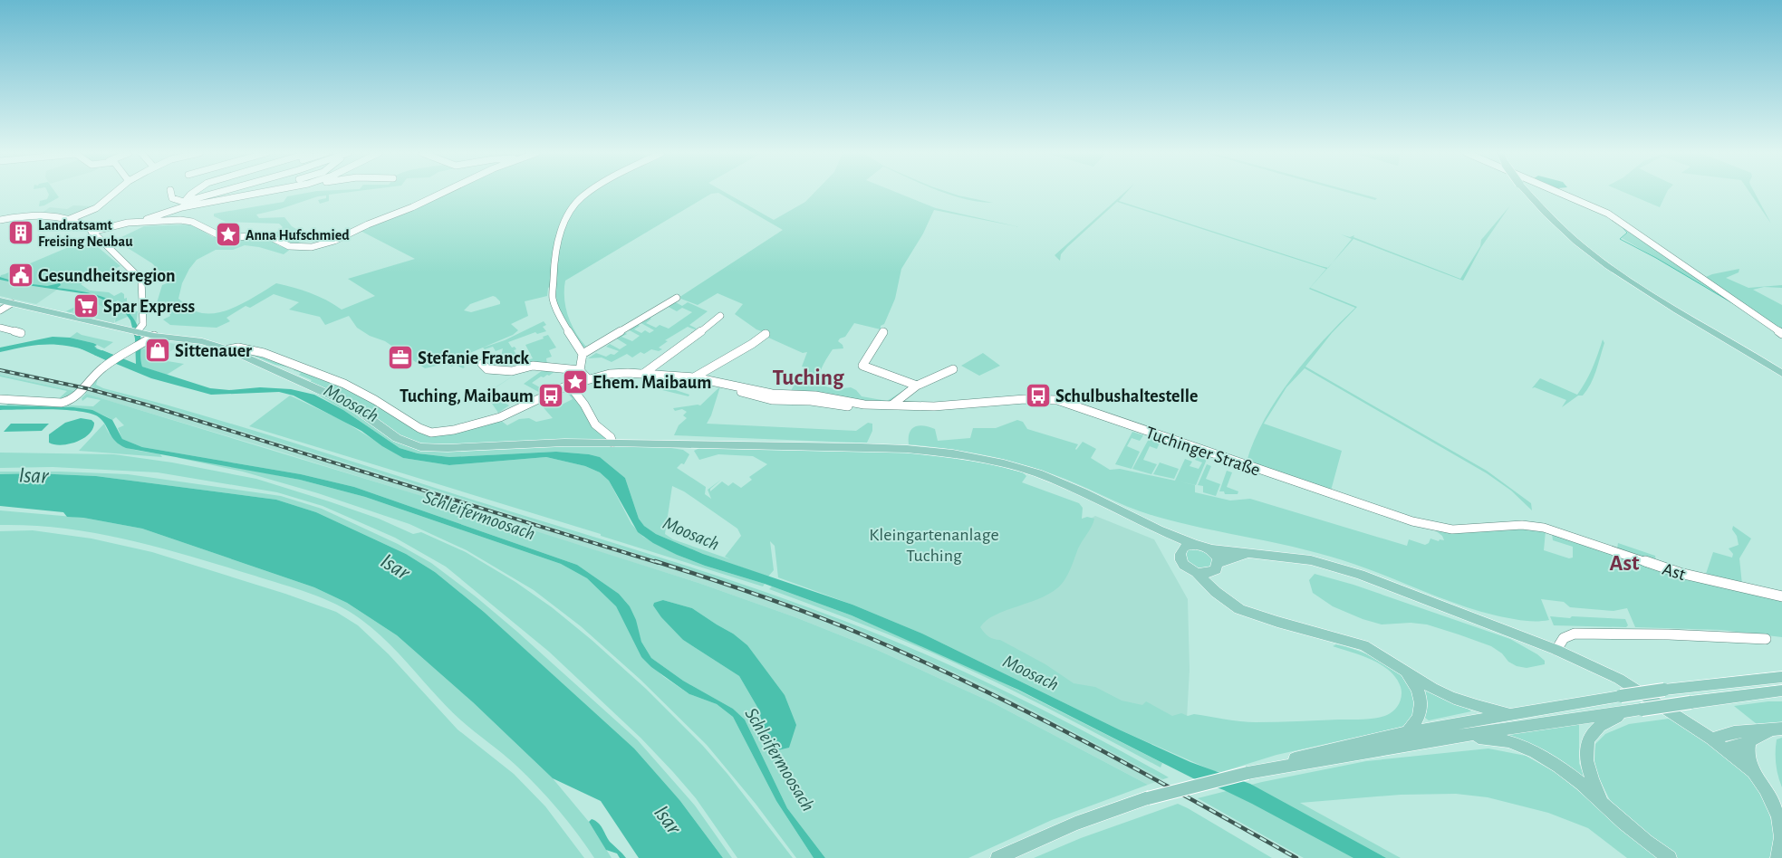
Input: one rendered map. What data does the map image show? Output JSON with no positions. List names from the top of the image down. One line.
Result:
{"streets":{"street":["Tuchinger Straße","Ast"]},"crossings":[["Tuchinger Straße","Ast"]],"districts":["Tuching","Ast"],"water":["Moosach","Isar","Schleifermoosach"],"parks":["Kleingartenanlage Tuching"],"places":{"building":["Landratsamt Freising Neubau"],"place":["Anna Hufschmied","Ehem. Maibaum"],"public building":["Gesundheitsregion"],"supermarket":["Spar Express"],"shop":["Sittenauer"],"office":["Stefanie Franck"],"bus stop":["Tuching, Maibaum","Schulbushaltestelle"]}}
